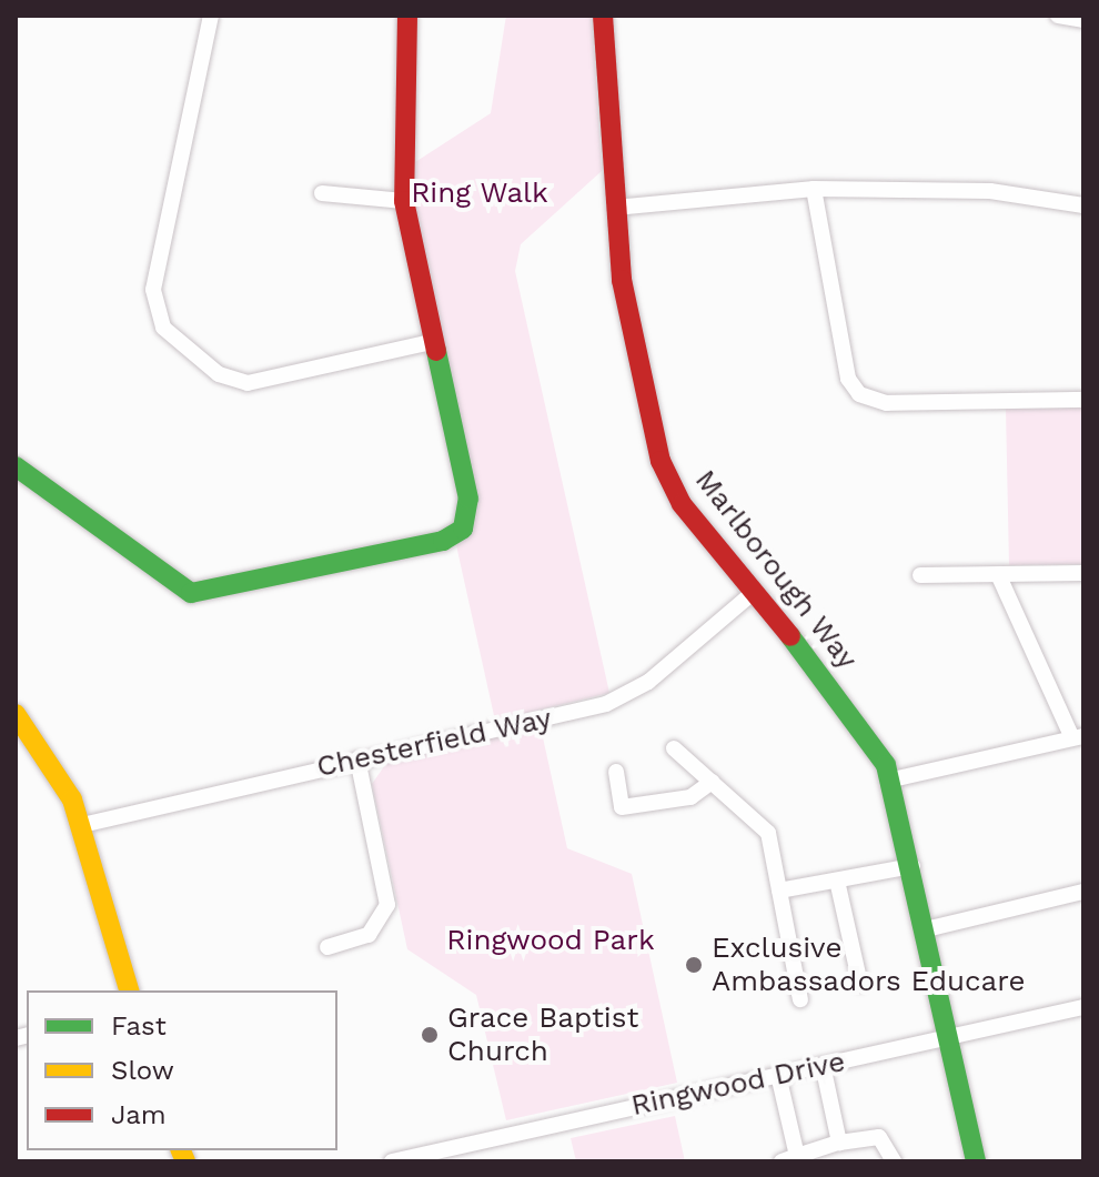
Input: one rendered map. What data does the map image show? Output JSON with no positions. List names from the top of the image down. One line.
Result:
{"streets":{"street":["Marlborough Way","Chesterfield Way","Ringwood Drive"]},"crossings":[["Marlborough Way","Chesterfield Way"],["Marlborough Way","Ringwood Drive"]],"parks":["Ring Walk","Ringwood Park"],"places":["Exclusive Ambassadors Educare","Grace Baptist Church"],"legend":["Fast","Slow","Jam"]}
